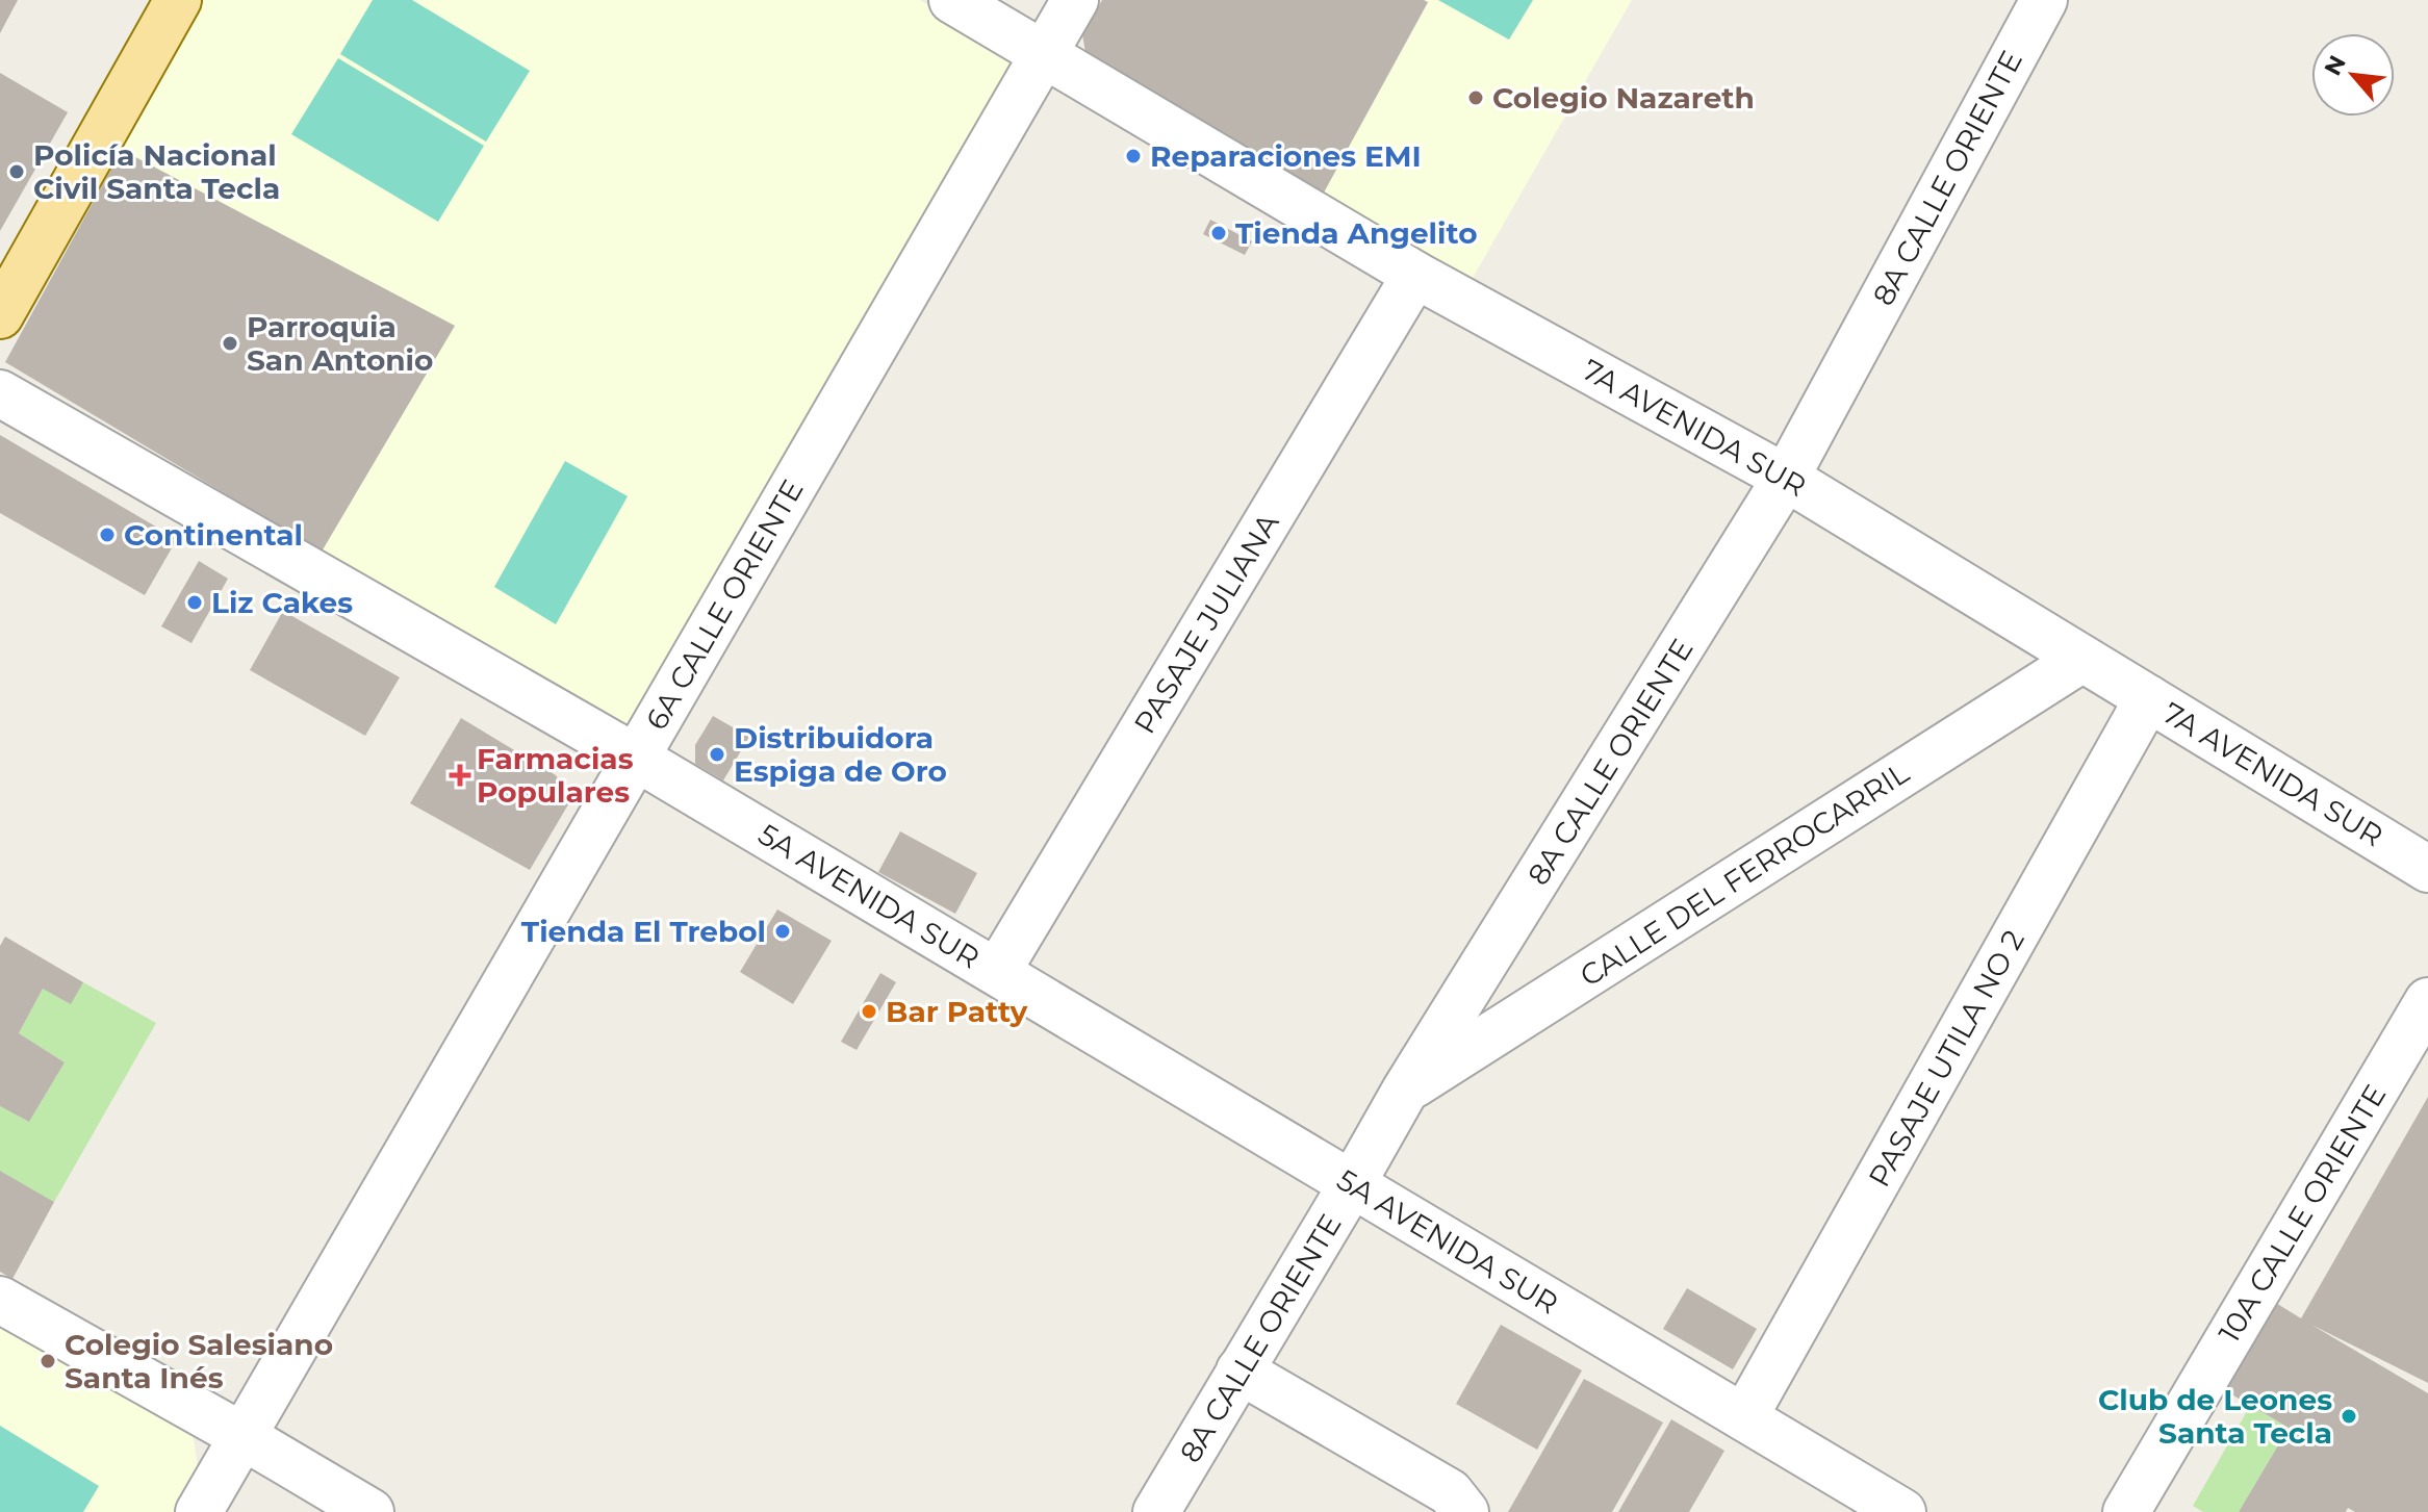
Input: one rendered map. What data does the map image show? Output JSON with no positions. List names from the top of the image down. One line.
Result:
{"streets":{"street":["8A CALLE ORIENTE","7A AVENIDA SUR","6A CALLE ORIENTE","PASAJE JULIANA","CALLE DEL FERROCARRIL","5A AVENIDA SUR","PASAJE UTILA NO 2","10A CALLE ORIENTE"]},"crossings":[["8A CALLE ORIENTE","7A AVENIDA SUR"],["8A CALLE ORIENTE","CALLE DEL FERROCARRIL"],["8A CALLE ORIENTE","5A AVENIDA SUR"],["7A AVENIDA SUR","6A CALLE ORIENTE"],["7A AVENIDA SUR","PASAJE JULIANA"],["7A AVENIDA SUR","CALLE DEL FERROCARRIL"],["7A AVENIDA SUR","PASAJE UTILA NO 2"],["6A CALLE ORIENTE","5A AVENIDA SUR"],["PASAJE JULIANA","5A AVENIDA SUR"],["5A AVENIDA SUR","PASAJE UTILA NO 2"]],"places":{"other":["Colegio Nazareth","Reparaciones EMI","Policía Nacional Civil Santa Tecla","Tienda Angelito","Parroquia San Antonio","Continental","Liz Cakes","Distribuidora Espiga de Oro","Tienda El Trebol","Bar Patty","Colegio Salesiano Santa Inés","Club de Leones Santa Tecla"],"health":["Farmacias Populares"]},"north":"top left"}
